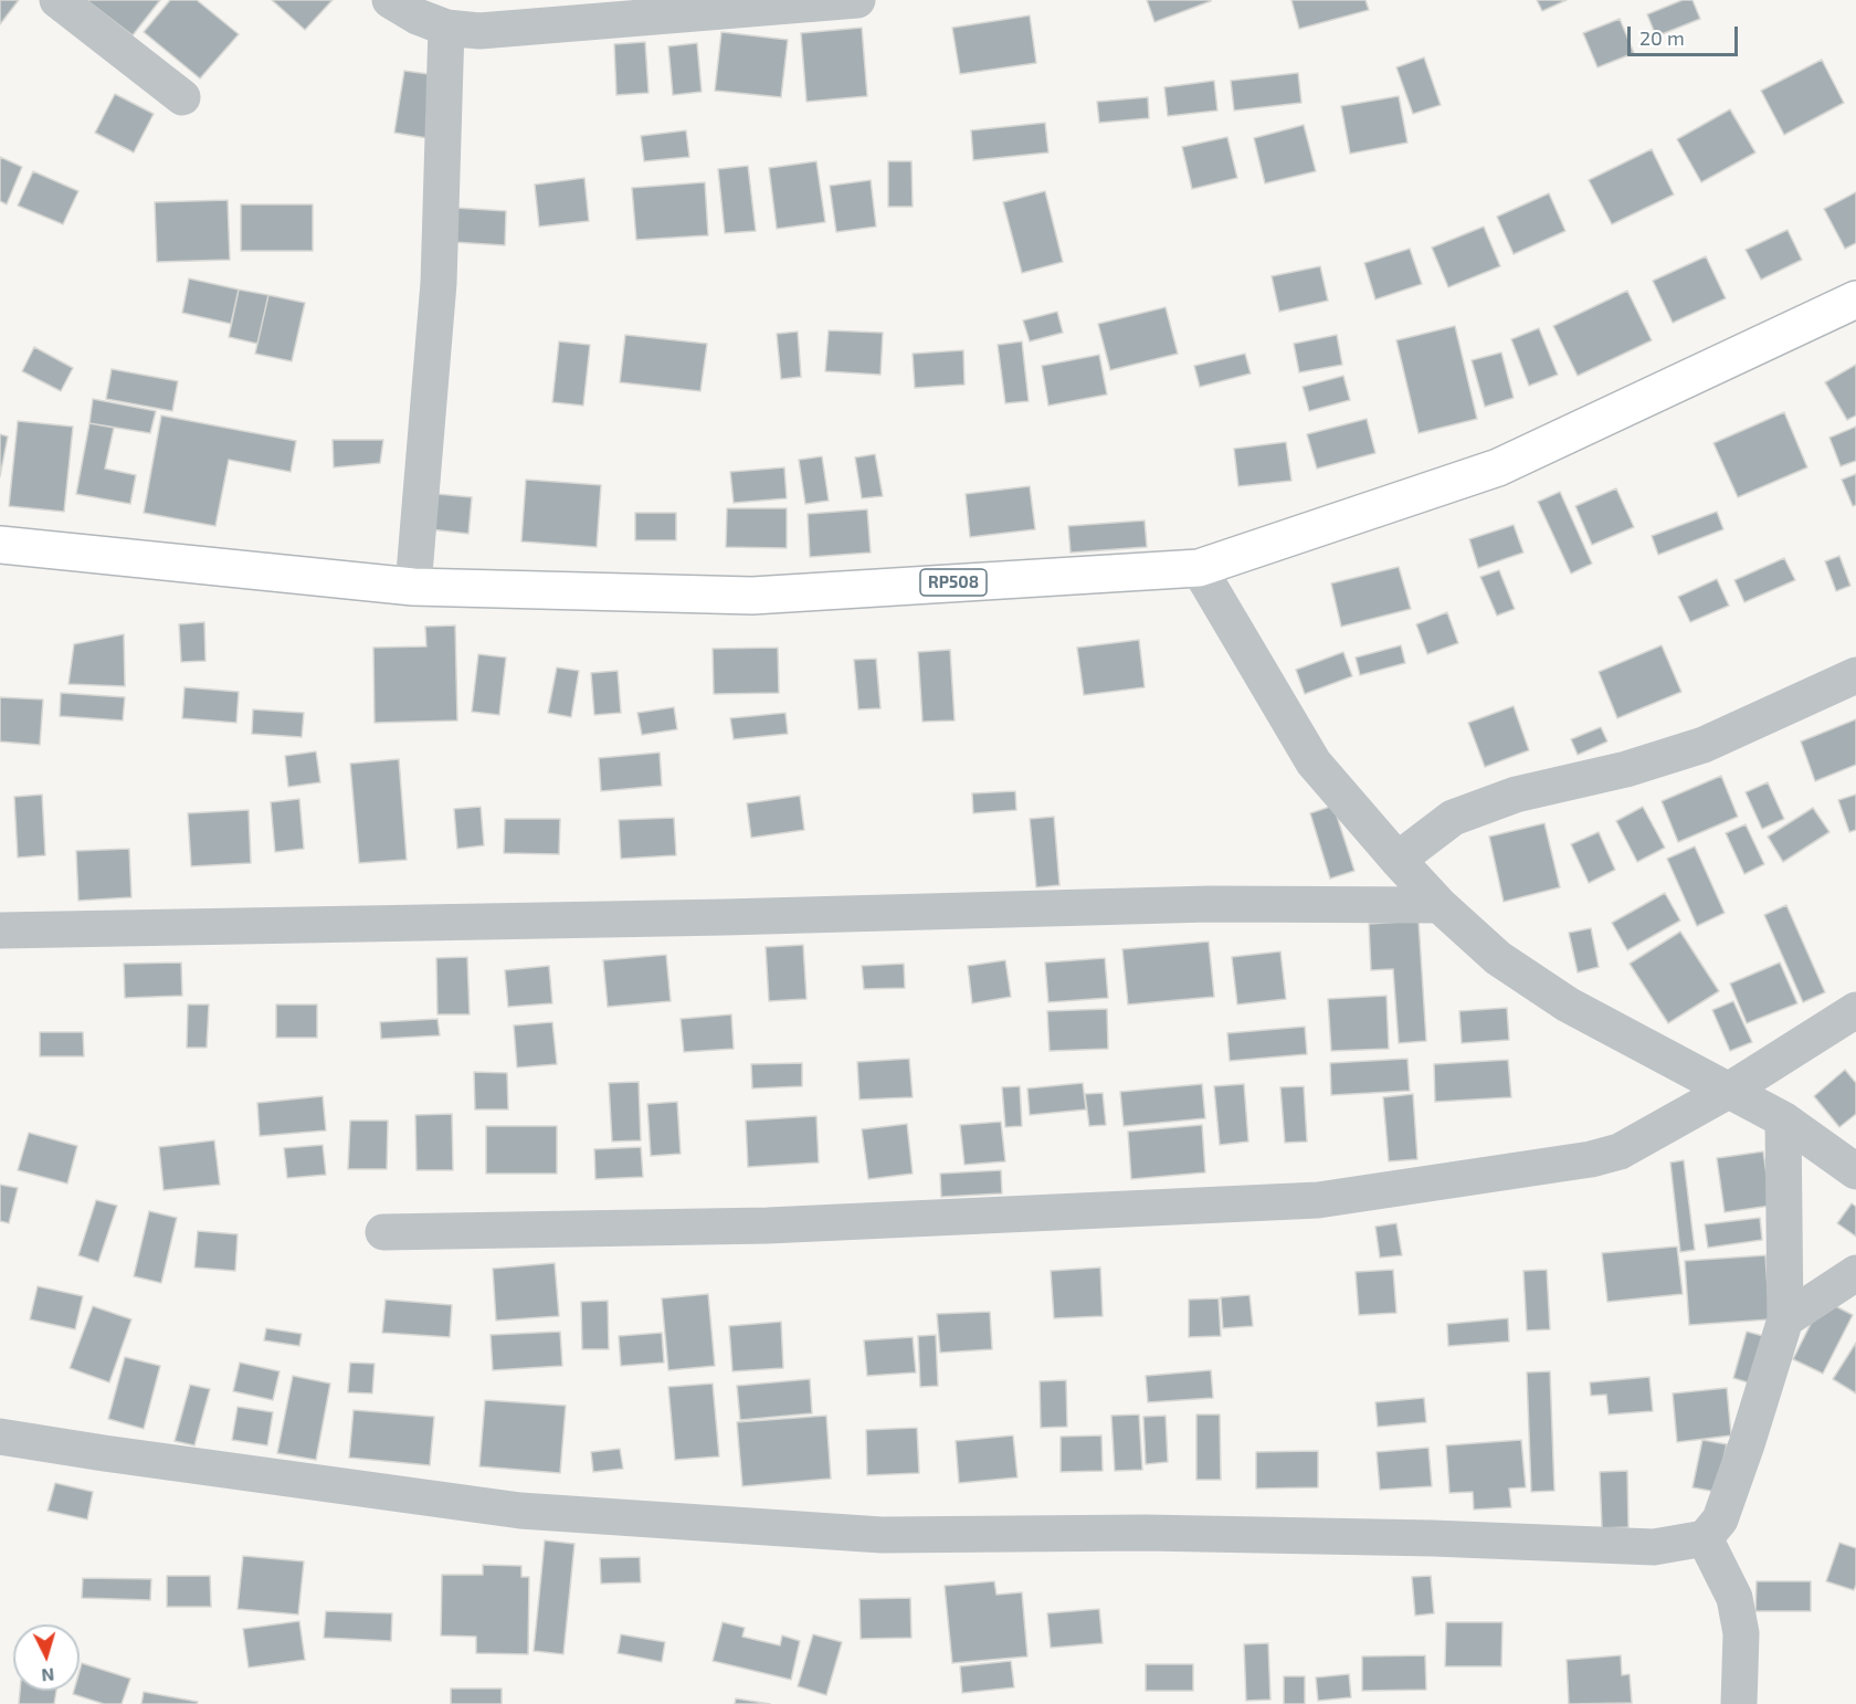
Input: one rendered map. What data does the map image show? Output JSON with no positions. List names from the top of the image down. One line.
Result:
{"streets":{"main road":["RP508"]},"scale_bar":"20 m","north":"bottom"}
